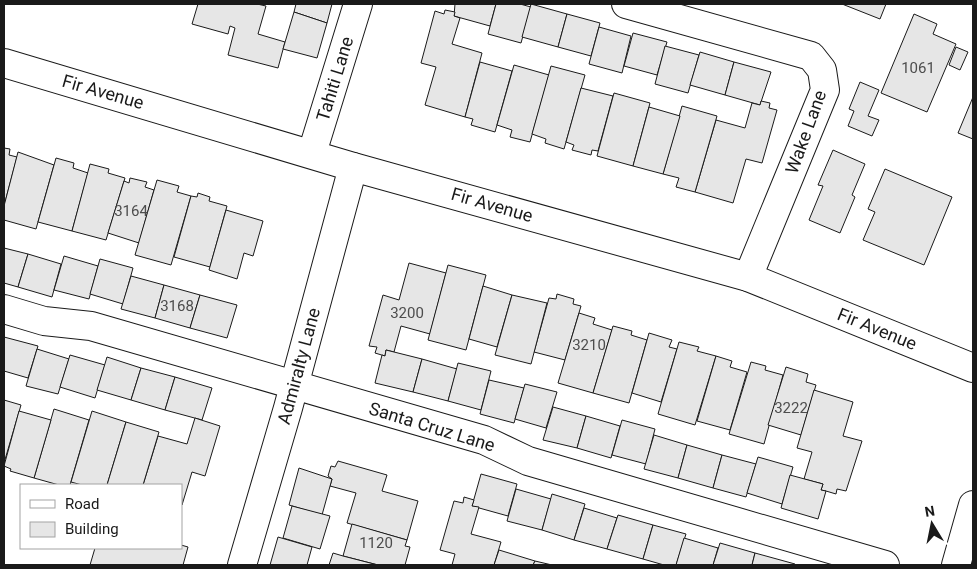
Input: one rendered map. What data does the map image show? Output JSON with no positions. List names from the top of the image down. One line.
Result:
{"streets":{"street":["Tahiti Lane","Fir Avenue","Wake Lane","Admiralty Lane","Santa Cruz Lane"]},"crossings":[["Tahiti Lane","Fir Avenue"],["Fir Avenue","Wake Lane"],["Fir Avenue","Admiralty Lane"],["Admiralty Lane","Santa Cruz Lane"]],"house_numbers":["1061","3164","3168","3200","3210","3222","1120"],"legend":["Road","Building"],"north":"top"}
